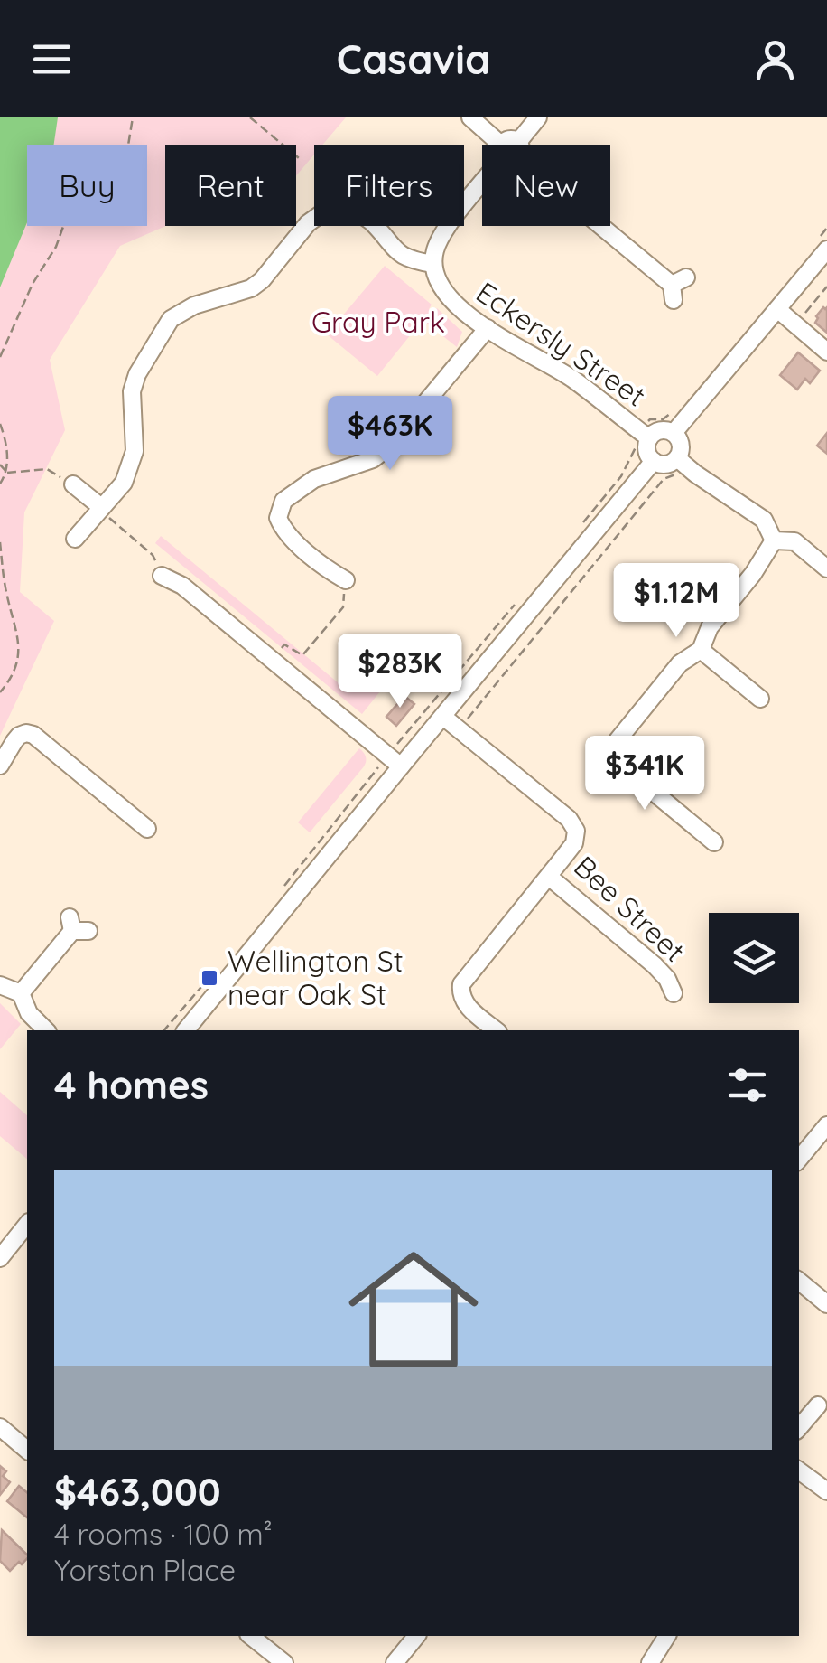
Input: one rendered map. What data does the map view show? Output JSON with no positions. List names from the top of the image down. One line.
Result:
{"streets":{"street":["Eckersly Street","Bee Street"]},"parks":["Gray Park"],"places":{"transit":["Wellington St near Oak St"]},"page":{"header":"Casavia","chip":["Buy","Rent","Filters","New"],"price":["$463K","$1.12M","$283K","$341K"],"heading":"4 homes","list":[{"name":"$463,000","note":"4 rooms · 100 m² · Yorston Place"}]}}
